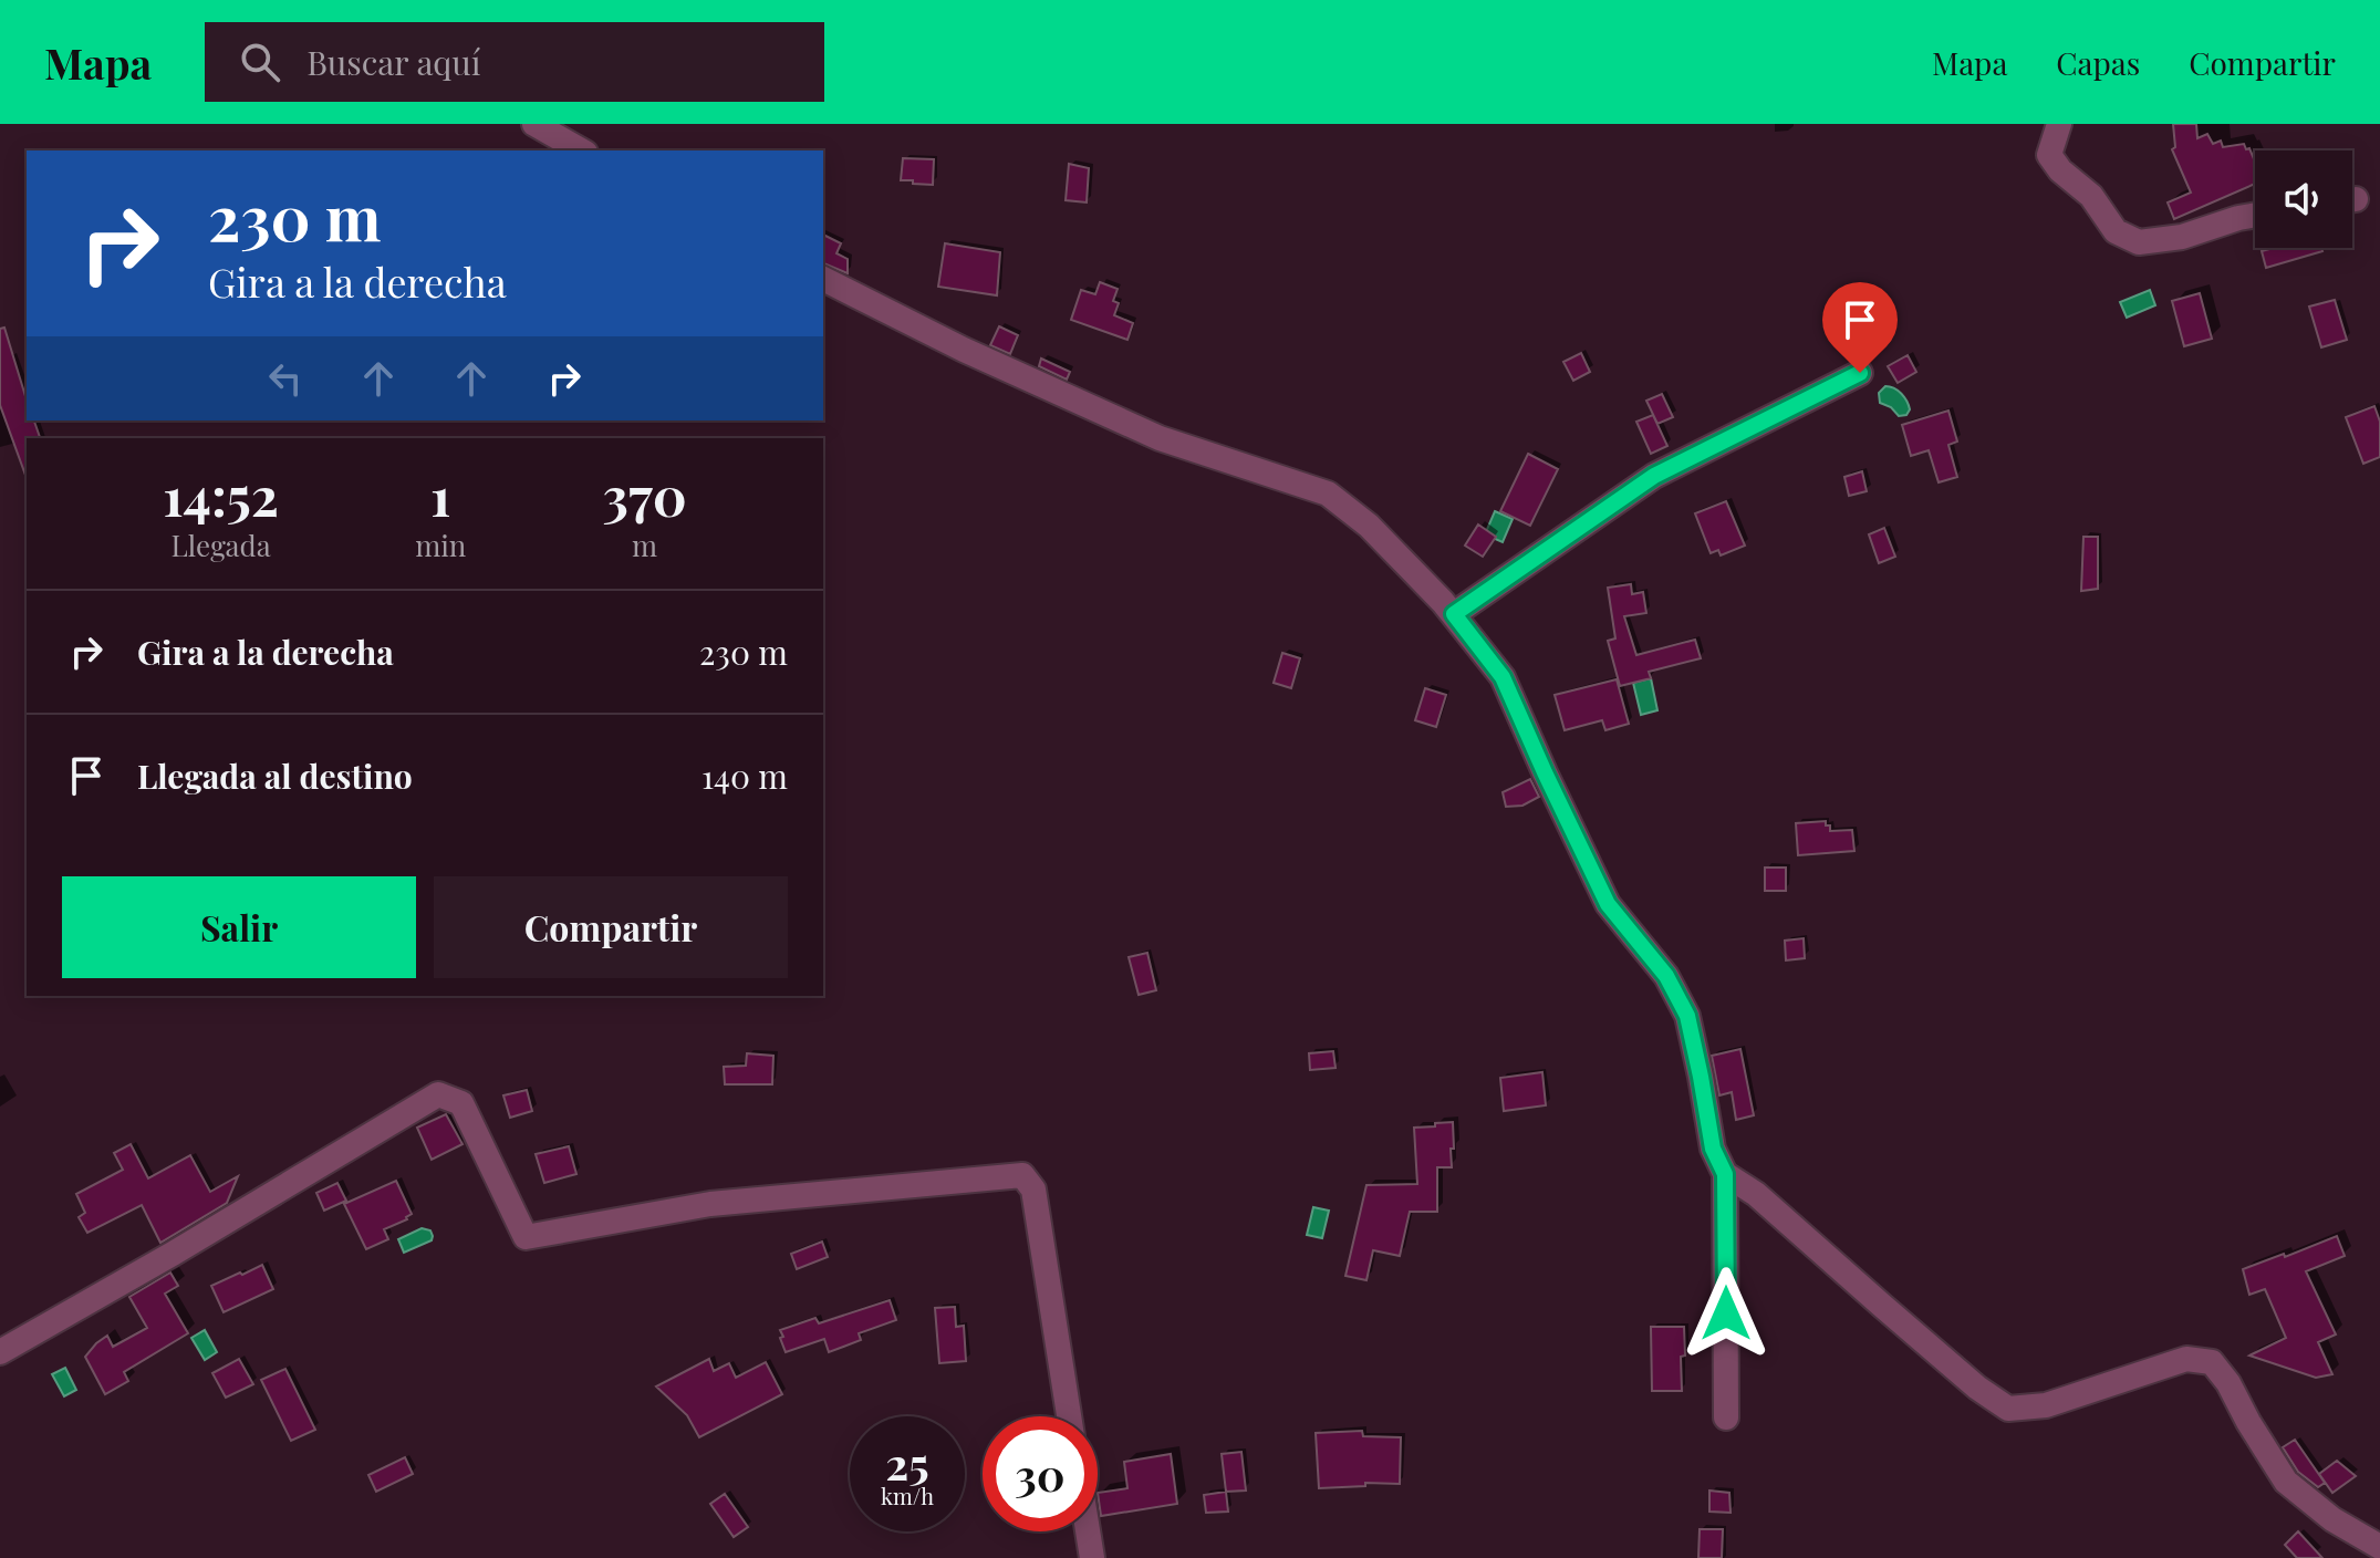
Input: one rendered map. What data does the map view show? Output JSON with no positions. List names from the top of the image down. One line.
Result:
{"page":{"header":"Mapa","search":"Buscar aquí","nav":["Mapa","Capas","Compartir"],"turn":["230 m","Gira a la derecha"],"eta":["14:52","Llegada","1","min","370","m"],"list":[{"name":"Gira a la derecha","value":"230 m"},{"name":"Llegada al destino","value":"140 m"}],"buttons":["Salir","Compartir"],"speed":"25 km/h","limit":"30"}}
